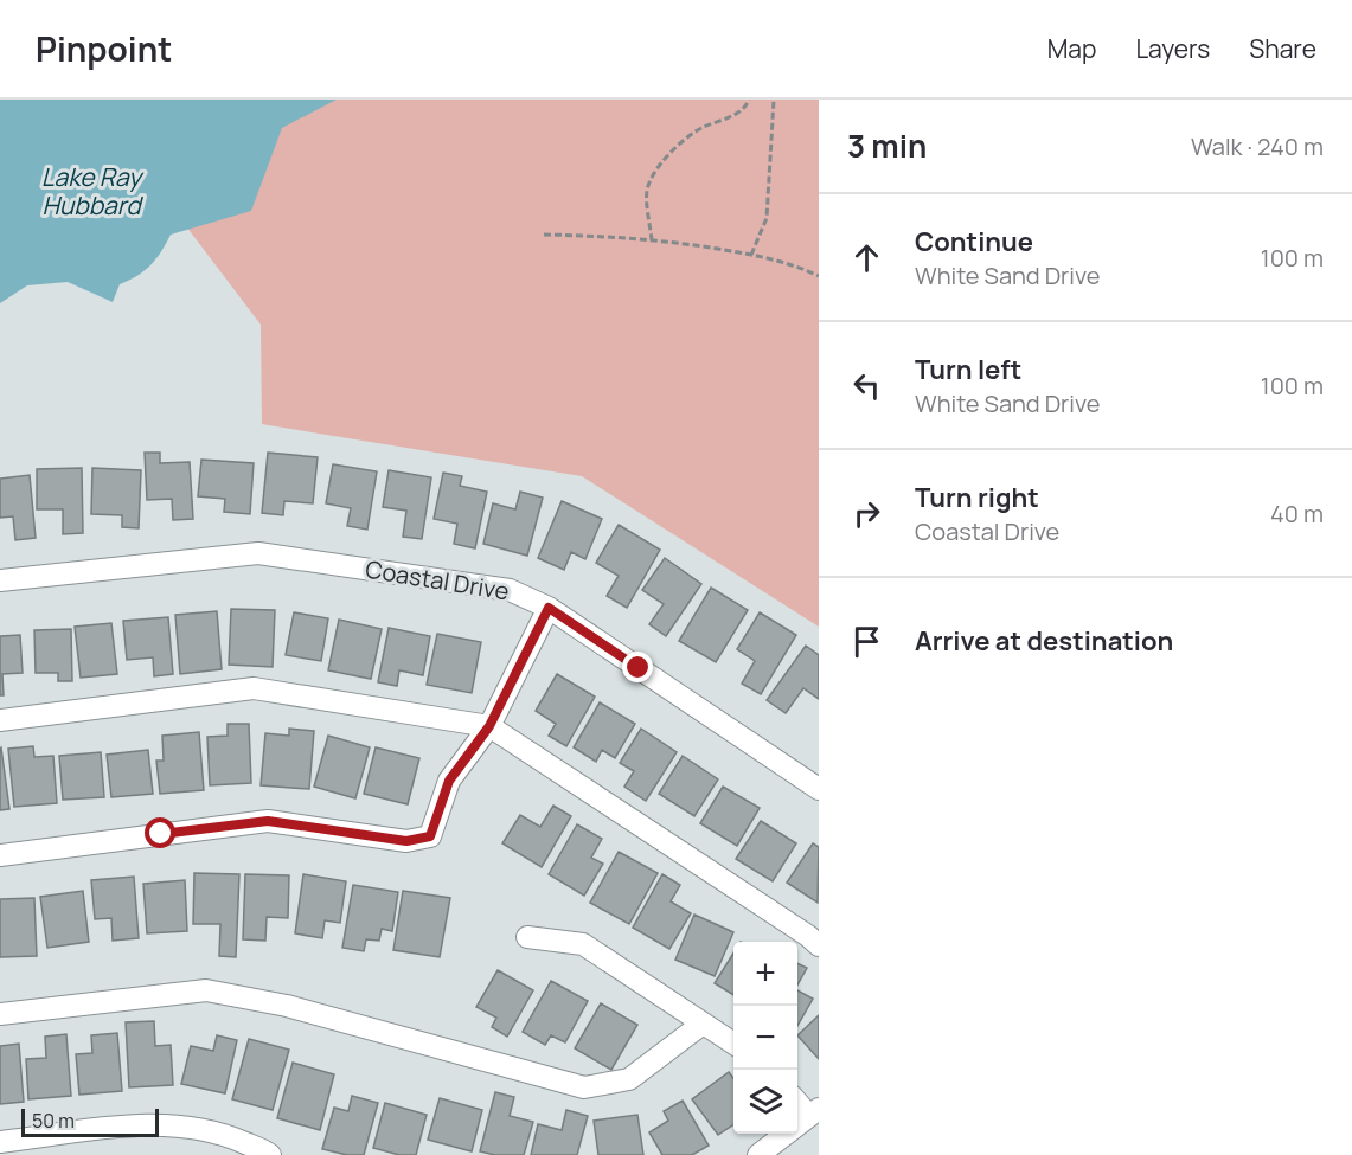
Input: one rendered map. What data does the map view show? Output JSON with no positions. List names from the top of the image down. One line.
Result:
{"streets":{"street":["Coastal Drive"]},"water":["Lake Ray Hubbard"],"scale_bar":"50 m","page":{"header":"Pinpoint","nav":["Map","Layers","Share"],"heading":["3 min","Walk · 240 m"],"list":[["Continue","White Sand Drive","100 m"],["Turn left","White Sand Drive","100 m"],["Turn right","Coastal Drive","40 m"],"Arrive at destination"],"map_buttons":["+","−"],"scale":"50 m"}}
